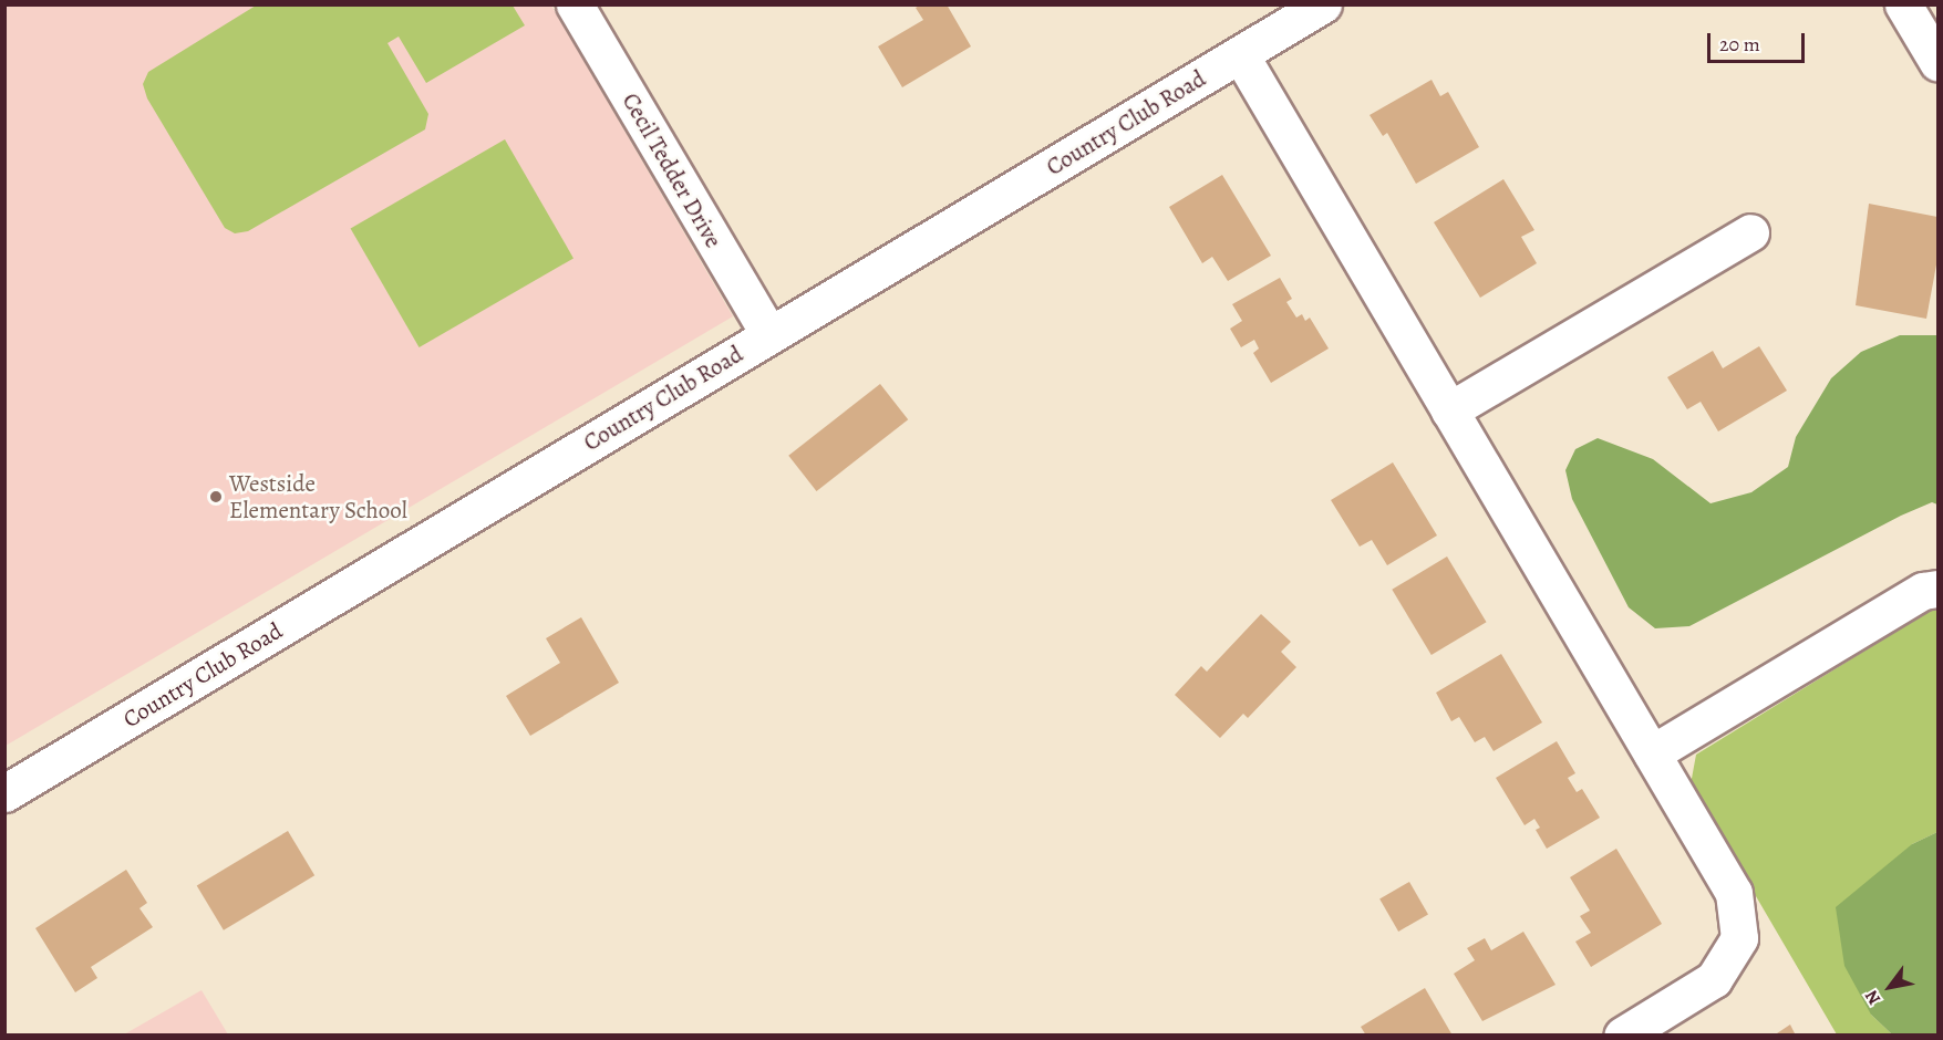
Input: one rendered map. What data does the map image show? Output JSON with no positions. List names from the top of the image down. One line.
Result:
{"streets":{"street":["Country Club Road","Cecil Tedder Drive"]},"crossings":[["Country Club Road","Cecil Tedder Drive"]],"places":["Westside Elementary School"],"scale_bar":"20 m","north":"bottom left"}
